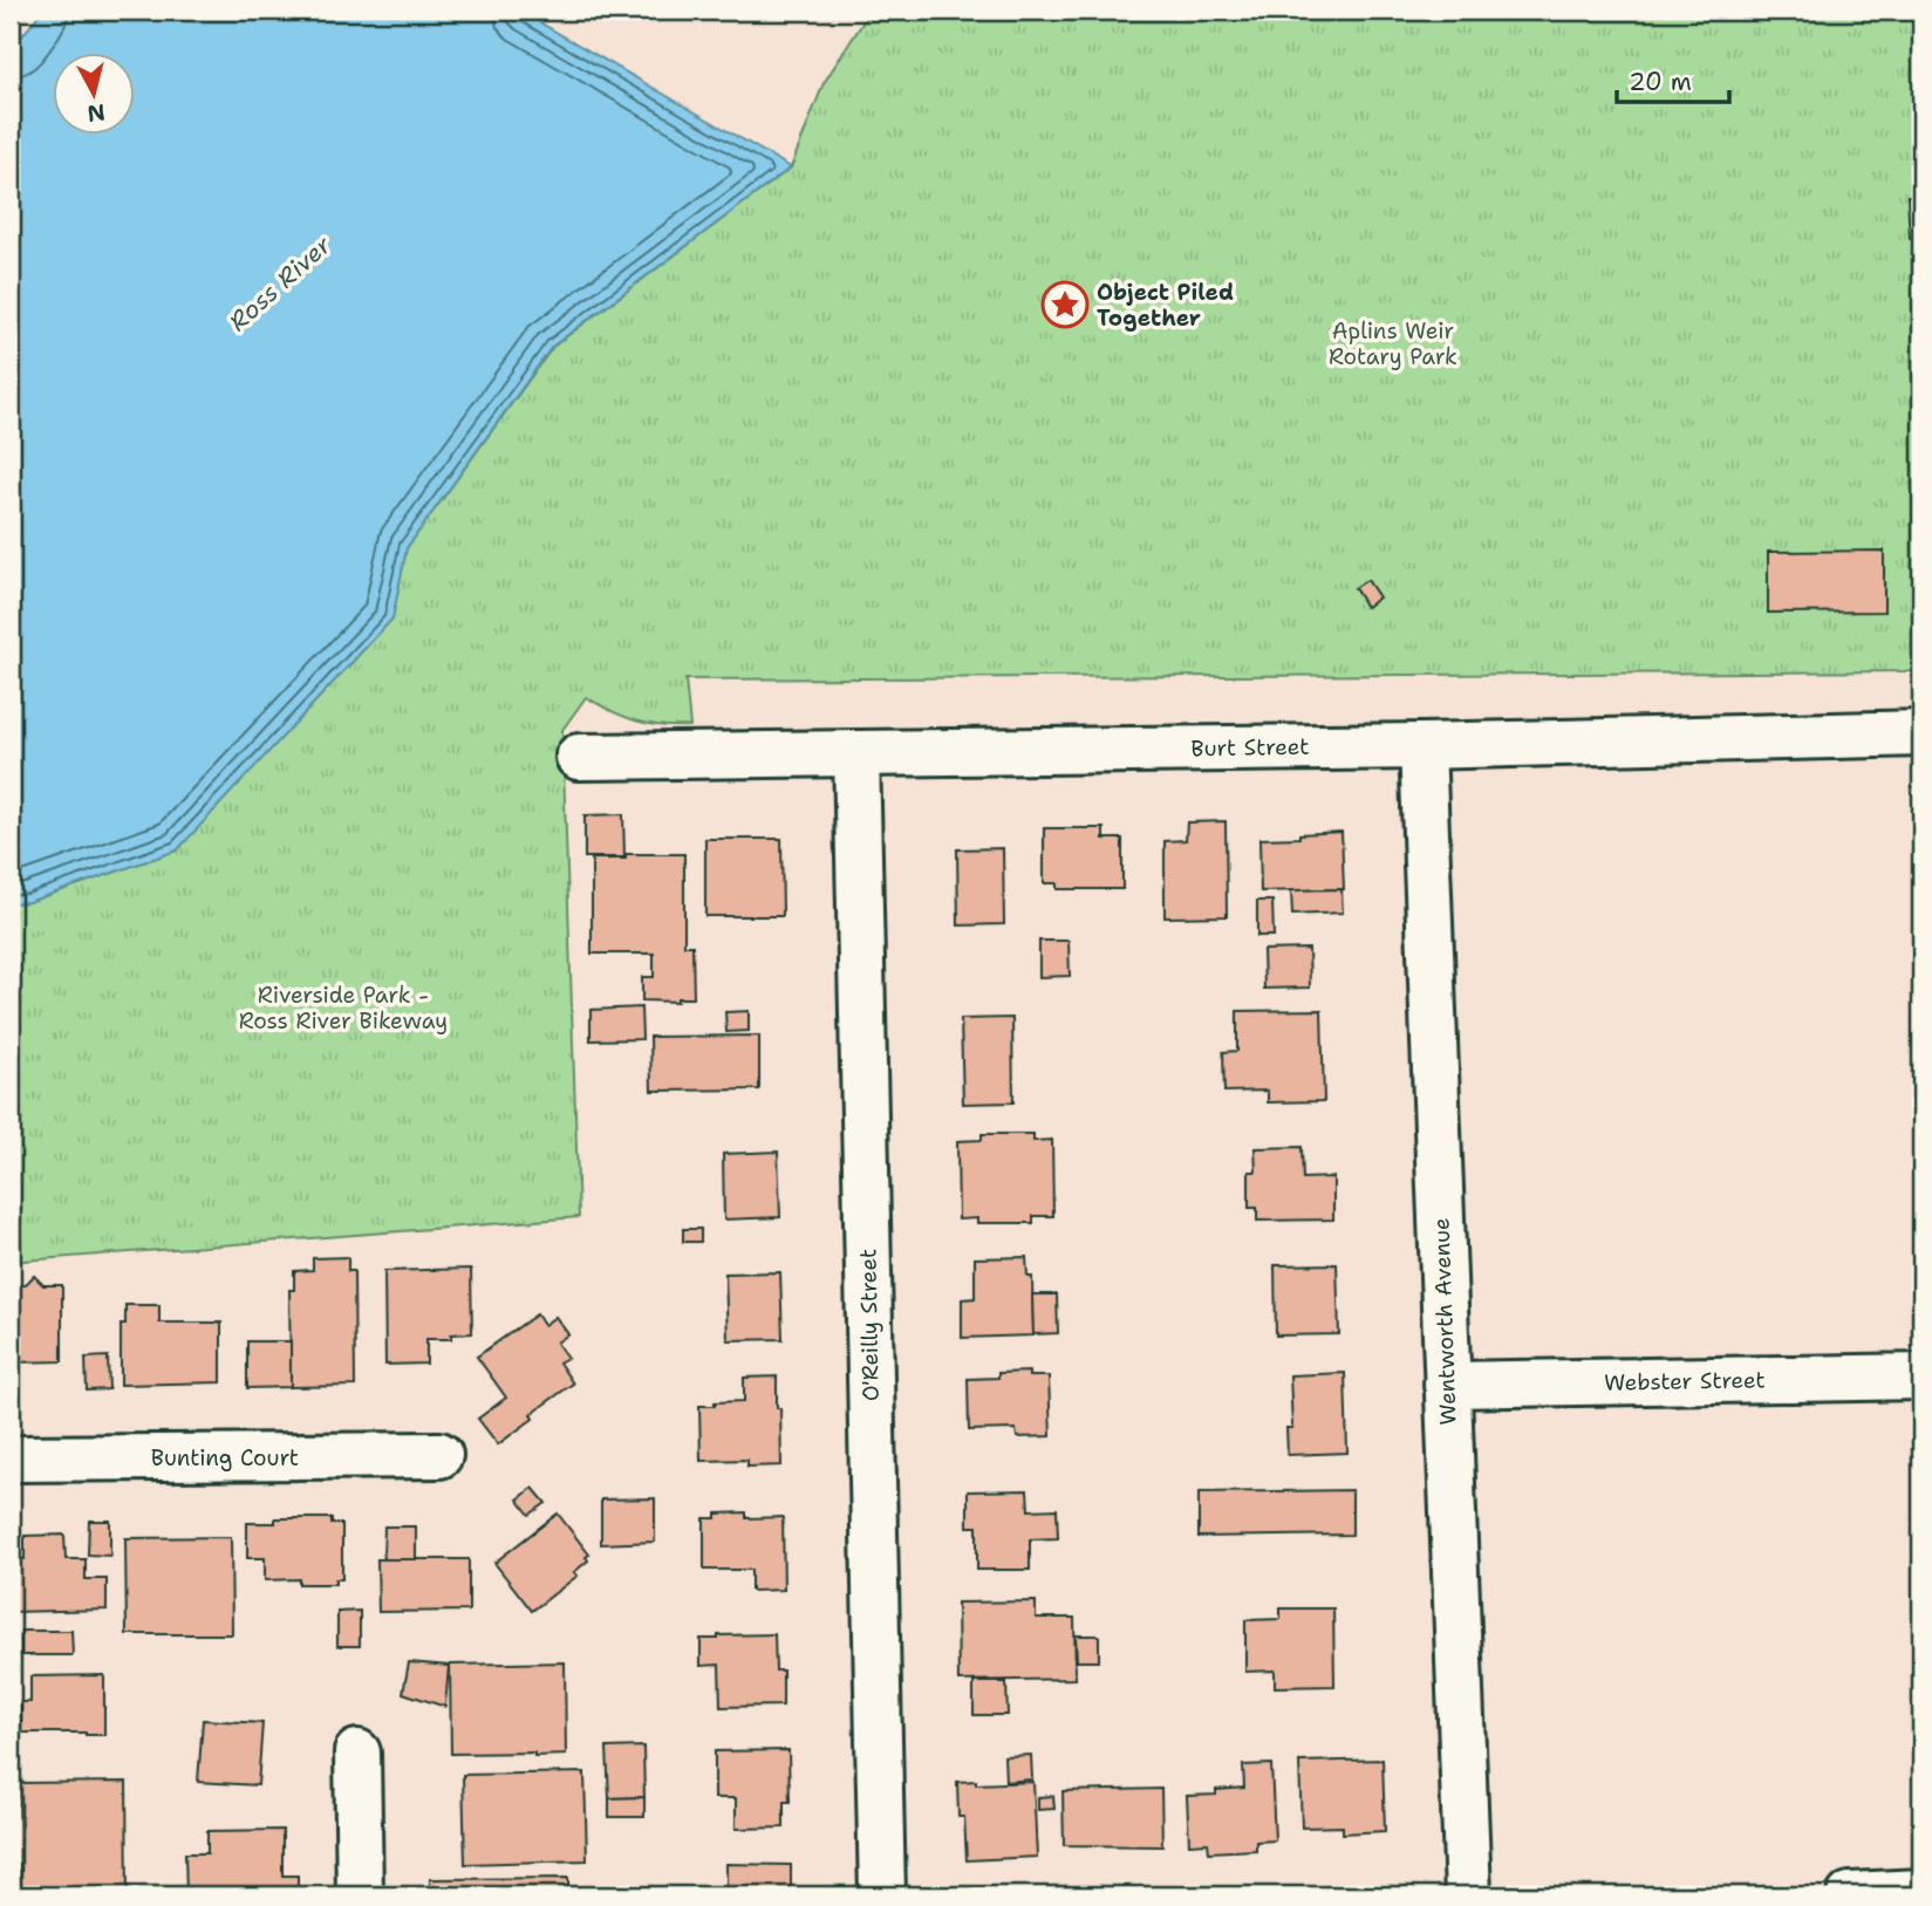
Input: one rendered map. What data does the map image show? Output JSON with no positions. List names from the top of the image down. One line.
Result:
{"streets":{"street":["Burt Street","Wentworth Avenue","O'Reilly Street","Webster Street","Bunting Court"]},"crossings":[["Burt Street","Wentworth Avenue"],["Burt Street","O'Reilly Street"],["Wentworth Avenue","Webster Street"]],"water":["Ross River"],"parks":["Aplins Weir Rotary Park","Riverside Park - Ross River Bikeway"],"places":{"place":["Object Piled Together"]},"scale_bar":"20 m","north":"bottom"}
